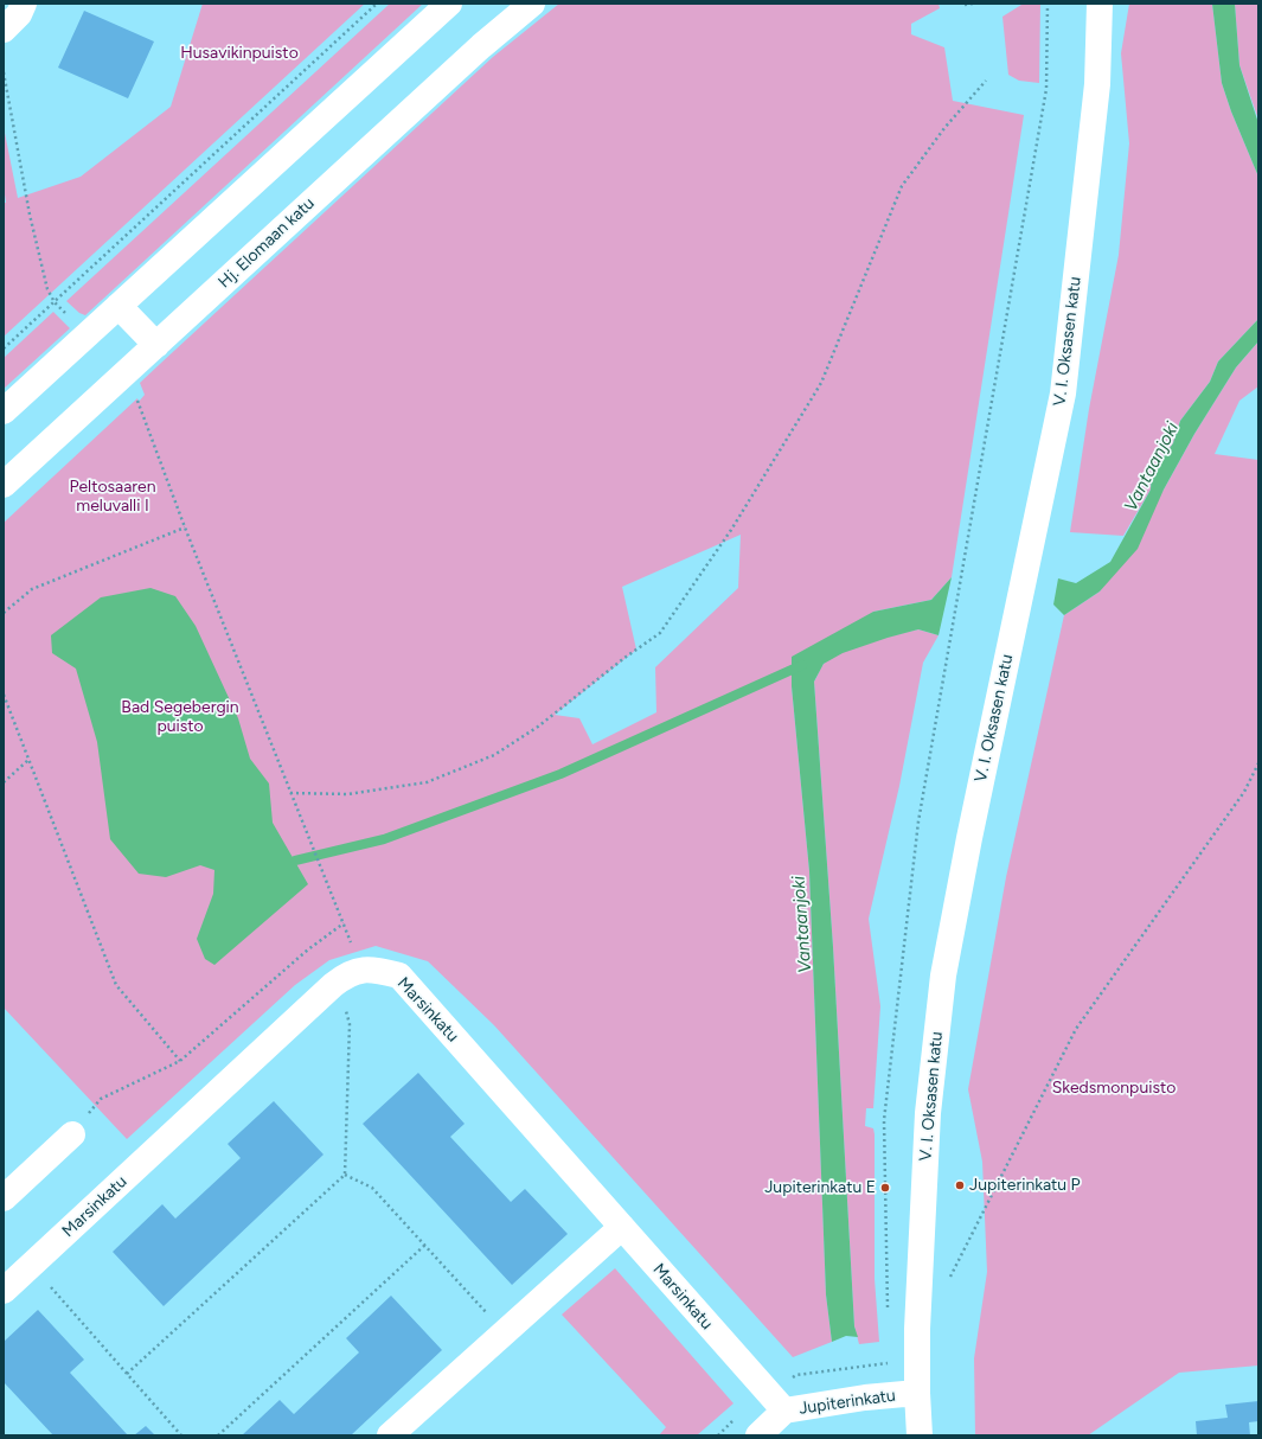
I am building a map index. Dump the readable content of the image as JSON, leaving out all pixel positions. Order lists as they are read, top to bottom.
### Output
{
  "streets": {
    "street": [
      "Hj. Elomaan katu",
      "V. I. Oksasen katu",
      "Marsinkatu",
      "Jupiterinkatu"
    ]
  },
  "crossings": [
    ["V. I. Oksasen katu", "Jupiterinkatu"],
    ["Marsinkatu", "Jupiterinkatu"]
  ],
  "water": ["Vantaanjoki"],
  "parks": [
    "Husavikinpuisto",
    "Peltosaaren meluvalli I",
    "Bad Segebergin puisto",
    "Skedsmonpuisto"
  ],
  "places": ["Jupiterinkatu P", "Jupiterinkatu E"]
}
